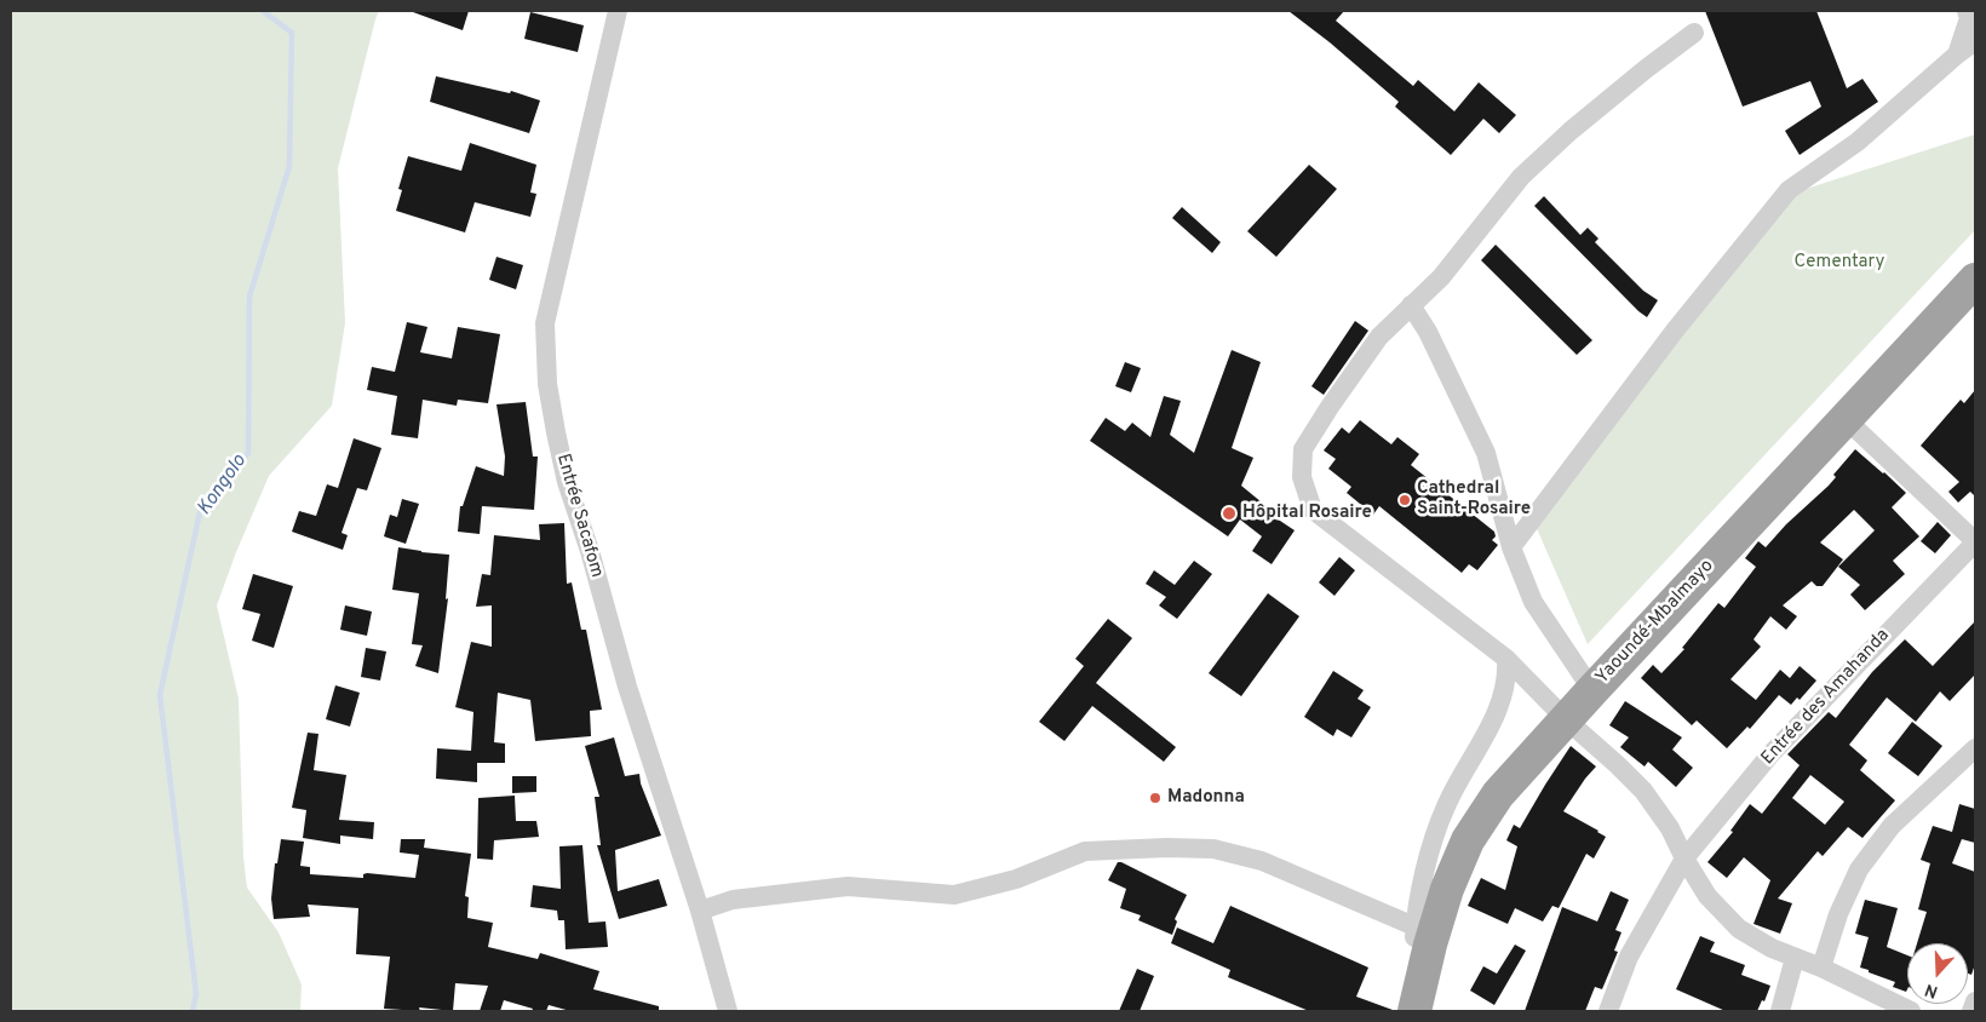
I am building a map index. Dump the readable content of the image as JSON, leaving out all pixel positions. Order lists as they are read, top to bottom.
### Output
{
  "streets": {
    "highway": ["Yaoundé-Mbalmayo"],
    "street": ["Entrée Sacafom", "Entrée des Amahanda"]
  },
  "water": ["Kongolo"],
  "parks": ["Cementary"],
  "places": ["Cathedral Saint-Rosaire", "Hôpital Rosaire", "Madonna"],
  "north": "bottom"
}
